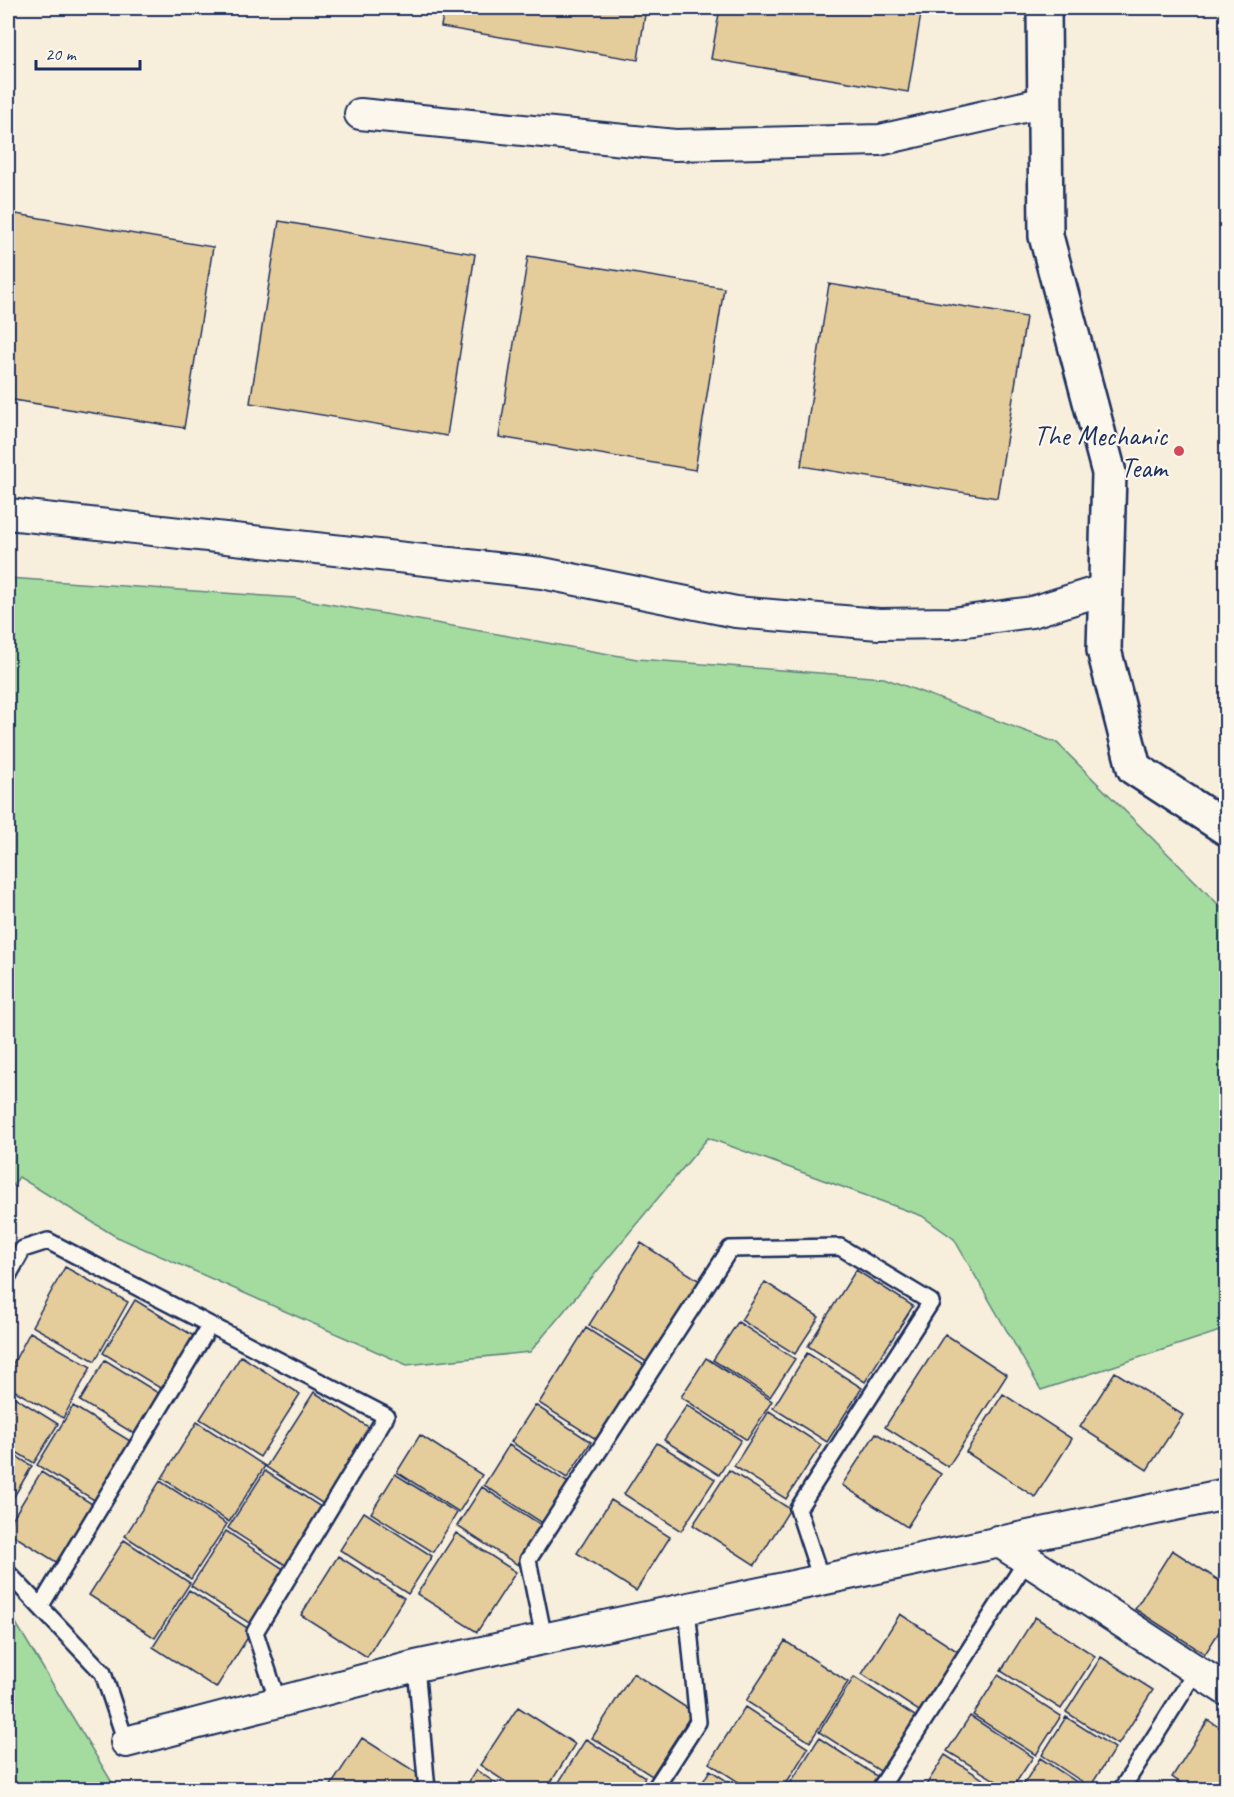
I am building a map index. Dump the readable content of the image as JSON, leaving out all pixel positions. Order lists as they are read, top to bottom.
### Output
{
  "places": ["The Mechanic Team"],
  "scale_bar": "20 m"
}
